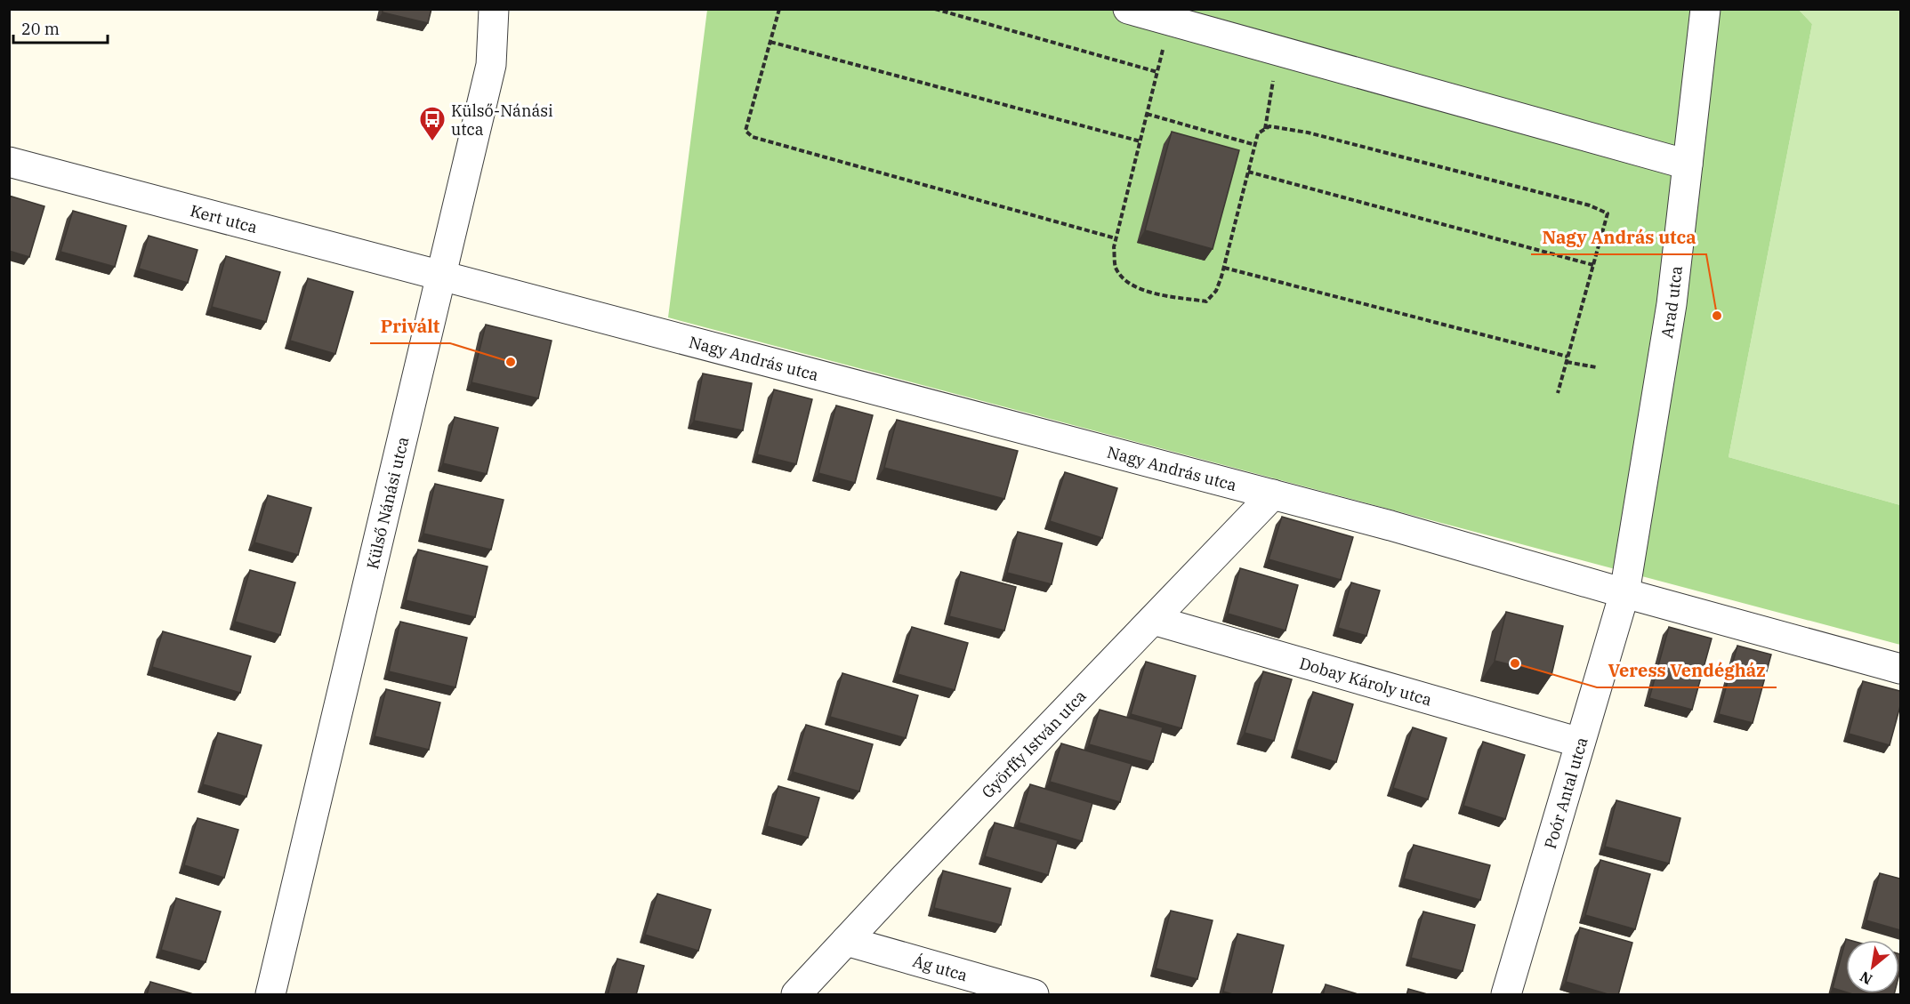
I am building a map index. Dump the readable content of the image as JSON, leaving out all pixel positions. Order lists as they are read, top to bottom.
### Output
{
  "streets": {
    "street": [
      "Kert utca",
      "Arad utca",
      "Nagy András utca",
      "Külső Nánási utca",
      "Dobay Károly utca",
      "Györffy István utca",
      "Poór Antal utca",
      "Ág utca"
    ]
  },
  "crossings": [
    ["Kert utca", "Nagy András utca"],
    ["Kert utca", "Külső Nánási utca"],
    ["Arad utca", "Nagy András utca"],
    ["Arad utca", "Poór Antal utca"],
    ["Nagy András utca", "Külső Nánási utca"],
    ["Nagy András utca", "Györffy István utca"],
    ["Nagy András utca", "Poór Antal utca"],
    ["Dobay Károly utca", "Györffy István utca"],
    ["Dobay Károly utca", "Poór Antal utca"],
    ["Györffy István utca", "Ág utca"]
  ],
  "places": {
    "bus stop": ["Külső-Nánási utca"],
    "other": ["Nagy András utca", "Privált", "Veress Vendégház"]
  },
  "scale_bar": "20 m",
  "north": "bottom left"
}
